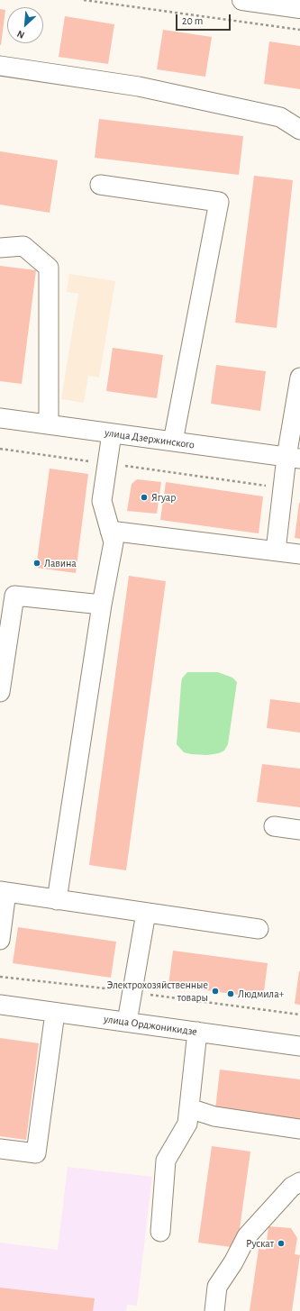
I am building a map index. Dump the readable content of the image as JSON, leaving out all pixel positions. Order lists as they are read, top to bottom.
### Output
{
  "streets": {
    "street": ["улица Дзержинского", "улица Орджоникидзе"]
  },
  "places": [
    "Ягуар",
    "Лавина",
    "Электрохозяйственные товары",
    "Людмила+",
    "Рускат"
  ],
  "scale_bar": "20 m",
  "north": "bottom left"
}
